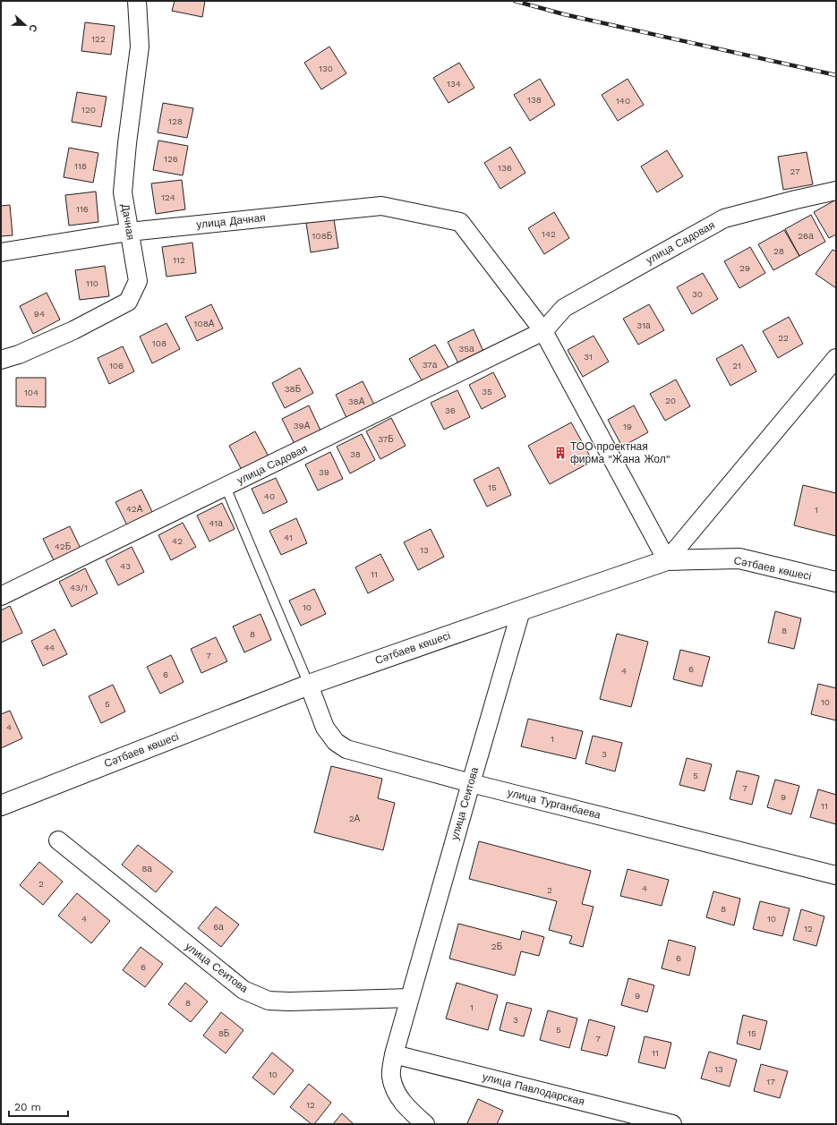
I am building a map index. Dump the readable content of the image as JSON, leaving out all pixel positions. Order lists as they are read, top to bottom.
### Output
{
  "streets": {
    "main road": ["Сәтбаев көшесі"],
    "street": [
      "улица Дачная",
      "Дачная",
      "улица Садовая",
      "улица Сеитова",
      "улица Турганбаева",
      "улица Павлодарская"
    ]
  },
  "crossings": [
    ["улица Дачная", "Дачная"],
    ["улица Дачная", "улица Садовая"],
    ["Сәтбаев көшесі", "улица Сеитова"],
    ["Сәтбаев көшесі", "улица Турганбаева"],
    ["улица Сеитова", "улица Турганбаева"],
    ["улица Сеитова", "улица Павлодарская"]
  ],
  "places": {
    "building": ["ТОО проектная фирма \"Жана Жол\""]
  },
  "house_numbers": [
    "122",
    "130",
    "134",
    "138",
    "140",
    "120",
    "128",
    "126",
    "118",
    "136",
    "27",
    "124",
    "116",
    "142",
    "108Б",
    "26а",
    "28",
    "112",
    "29",
    "110",
    "30",
    "94",
    "108А",
    "31а",
    "22",
    "108",
    "35а",
    "31",
    "37а",
    "106",
    "21",
    "38Б",
    "35",
    "104",
    "20",
    "38А",
    "36",
    "39А",
    "19",
    "37Б",
    "38",
    "39",
    "15",
    "40",
    "42А",
    "1",
    "41а",
    "41",
    "42",
    "42Б",
    "13",
    "43",
    "11",
    "43/1",
    "10",
    "8",
    "8",
    "44",
    "7",
    "6",
    "4",
    "6",
    "10",
    "5",
    "4",
    "1",
    "3",
    "5",
    "7",
    "9",
    "11",
    "2А",
    "8а",
    "2",
    "4",
    "2",
    "8",
    "4",
    "10",
    "6а",
    "12",
    "2Б",
    "6",
    "6",
    "9",
    "8",
    "1",
    "3",
    "5",
    "8Б",
    "15",
    "7",
    "11",
    "13",
    "10",
    "17",
    "12"
  ],
  "scale_bar": "20 m",
  "north": "right"
}
